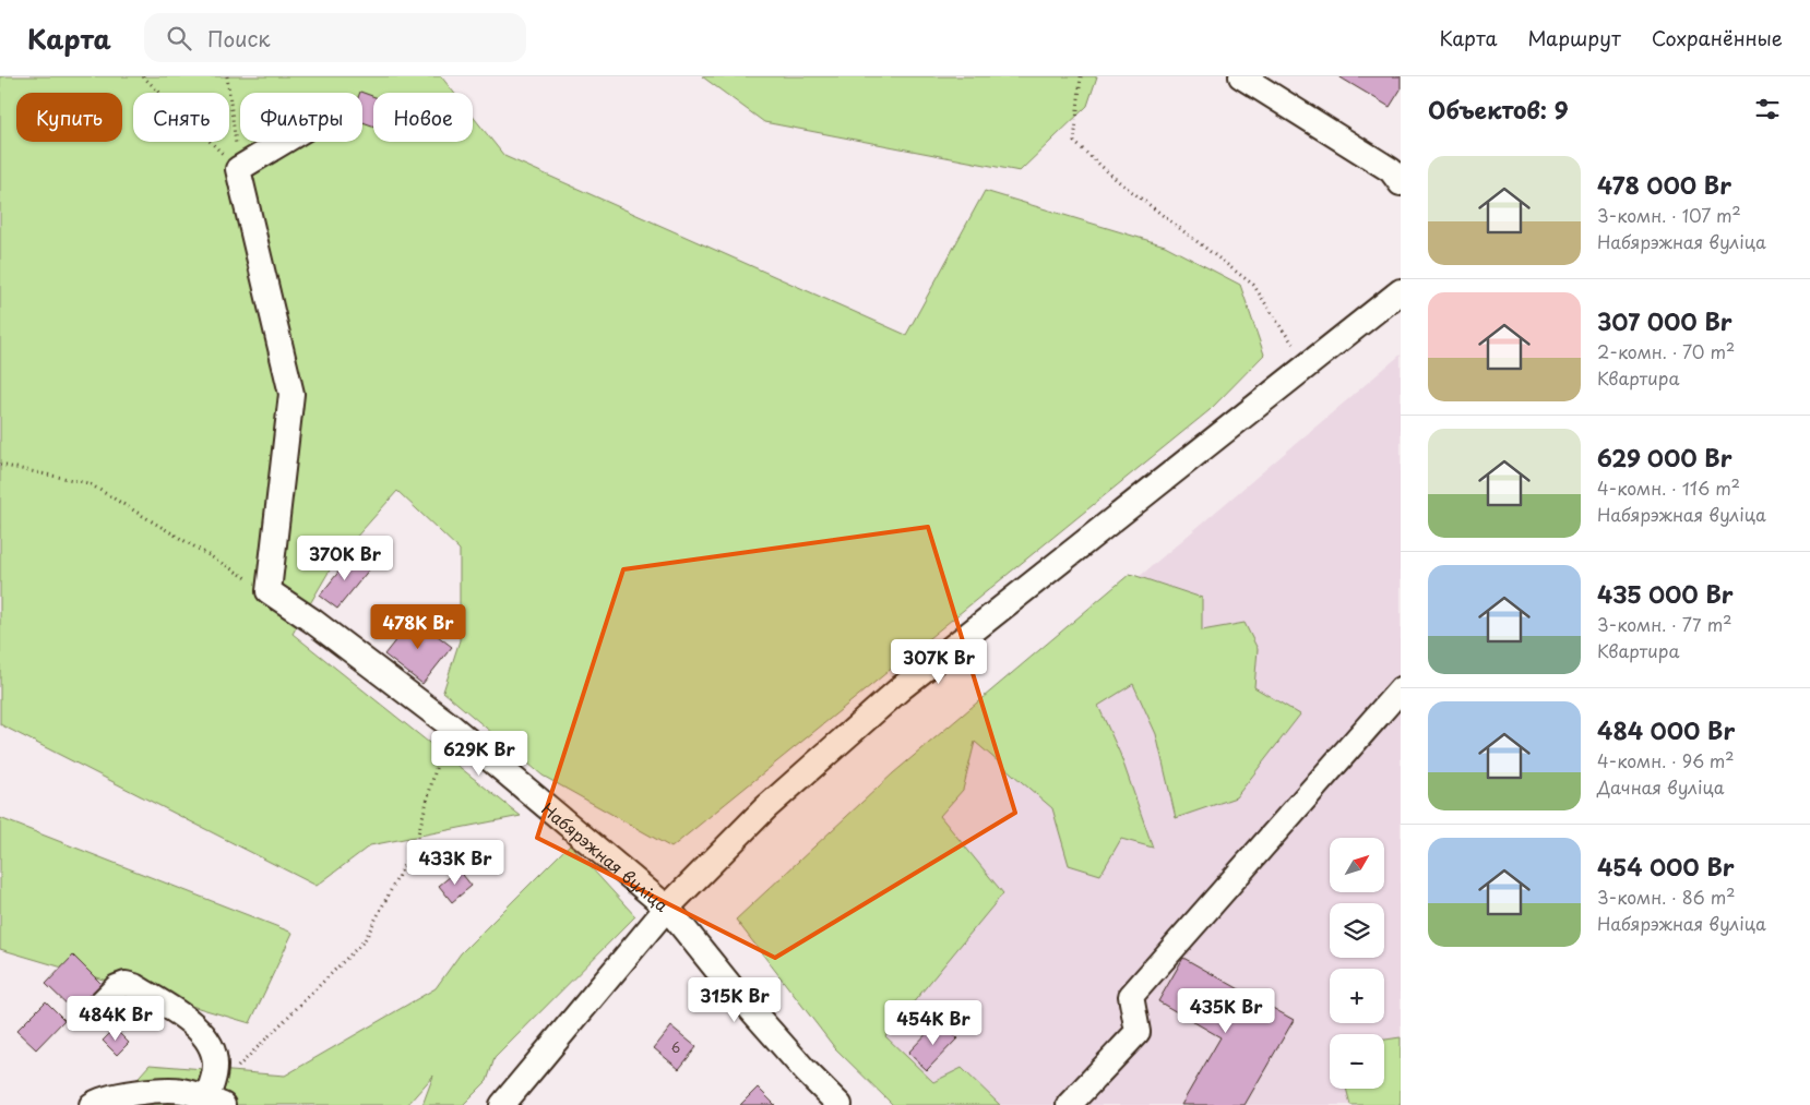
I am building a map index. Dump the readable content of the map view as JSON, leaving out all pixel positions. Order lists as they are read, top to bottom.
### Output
{
  "streets": {
    "street": ["Набярэжная вуліца"]
  },
  "house_numbers": ["6"],
  "north": "top right",
  "page": {
    "header": "Карта",
    "search": "Поиск",
    "nav": ["Карта", "Маршрут", "Сохранённые"],
    "heading": "Объектов: 9",
    "chip": [
      "Купить",
      "Снять",
      "Фильтры",
      "Новое"
    ],
    "list": [
      {
        "name": "478 000 Br",
        "note": "3-комн. · 107 m² · Набярэжная вуліца"
      },
      {
        "name": "307 000 Br",
        "note": "2-комн. · 70 m² · Квартира"
      },
      {
        "name": "629 000 Br",
        "note": "4-комн. · 116 m² · Набярэжная вуліца"
      },
      {
        "name": "435 000 Br",
        "note": "3-комн. · 77 m² · Квартира"
      },
      {
        "name": "484 000 Br",
        "note": "4-комн. · 96 m² · Дачная вуліца"
      },
      {
        "name": "454 000 Br",
        "note": "3-комн. · 86 m² · Набярэжная вуліца"
      }
    ],
    "price": [
      "370K Br",
      "478K Br",
      "307K Br",
      "629K Br",
      "433K Br",
      "315K Br",
      "435K Br",
      "484K Br",
      "454K Br"
    ],
    "map_buttons": ["+", "−"]
  }
}
